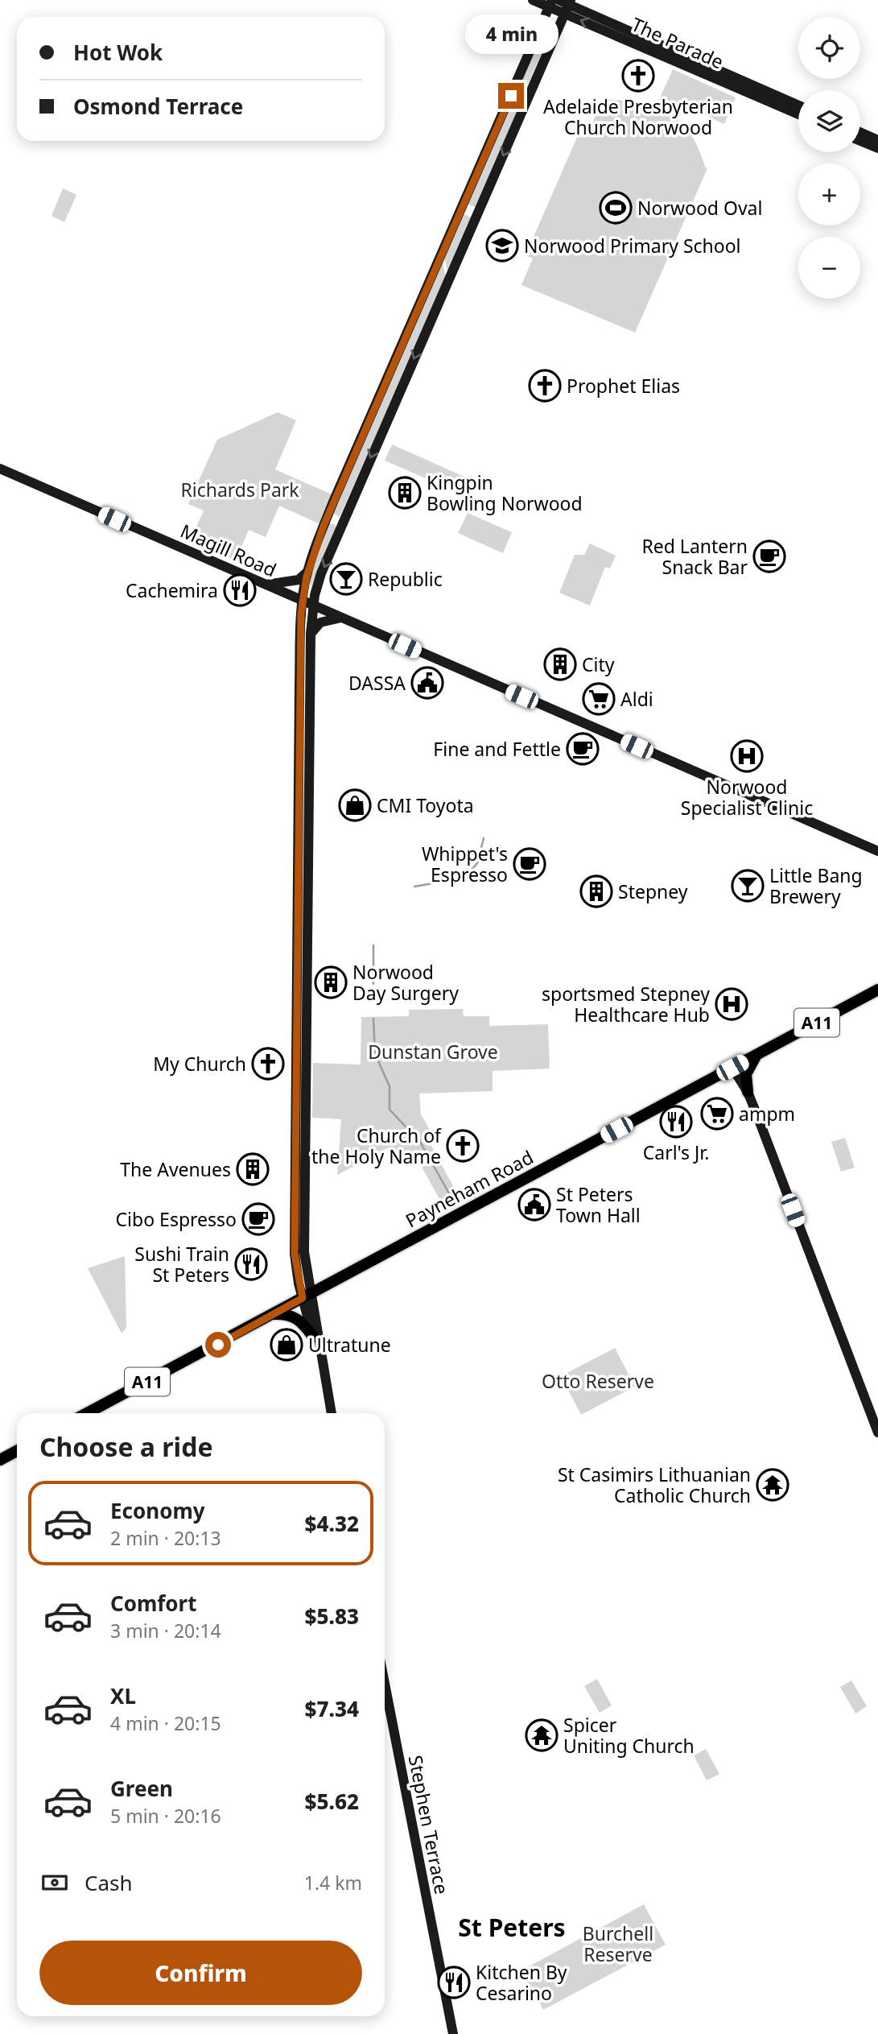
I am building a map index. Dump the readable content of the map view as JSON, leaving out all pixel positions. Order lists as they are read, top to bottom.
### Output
{
  "streets": {
    "main road": [
      "The Parade",
      "Magill Road",
      "A11",
      "Payneham Road",
      "Stephen Terrace"
    ]
  },
  "districts": ["St Peters"],
  "parks": [
    "Richards Park",
    "Dunstan Grove",
    "Otto Reserve",
    "Burchell Reserve"
  ],
  "places": {
    "church": [
      "Adelaide Presbyterian Church Norwood",
      "Prophet Elias",
      "My Church",
      "Church of the Holy Name"
    ],
    "sports": ["Norwood Oval"],
    "school or university": ["Norwood Primary School"],
    "building": [
      "Kingpin Bowling Norwood",
      "City",
      "Stepney",
      "Norwood Day Surgery",
      "The Avenues"
    ],
    "cafe": [
      "Red Lantern Snack Bar",
      "Fine and Fettle",
      "Whippet's Espresso",
      "Cibo Espresso"
    ],
    "bar": ["Republic", "Little Bang Brewery"],
    "restaurant": [
      "Cachemira",
      "Carl's Jr.",
      "Sushi Train St Peters",
      "Kitchen By Cesarino"
    ],
    "public building": ["DASSA", "St Peters Town Hall"],
    "supermarket": ["Aldi", "ampm"],
    "hospital": ["Norwood Specialist Clinic", "sportsmed Stepney Healthcare Hub"],
    "shop": ["CMI Toyota", "Ultratune"],
    "temple": ["St Casimirs Lithuanian Catholic Church", "Spicer Uniting Church"]
  },
  "page": {
    "bubble": "4 min",
    "map_buttons": ["+", "−"],
    "banner": ["Hot Wok", "Osmond Terrace"],
    "heading": "Choose a ride",
    "list": [
      {
        "name": "Economy",
        "note": "2 min · 20:13",
        "value": "$4.32"
      },
      {
        "name": "Comfort",
        "note": "3 min · 20:14",
        "value": "$5.83"
      },
      {
        "name": "XL",
        "note": "4 min · 20:15",
        "value": "$7.34"
      },
      {
        "name": "Green",
        "note": "5 min · 20:16",
        "value": "$5.62"
      }
    ],
    "pay": ["Cash", "1.4 km"],
    "buttons": "Confirm"
  }
}
